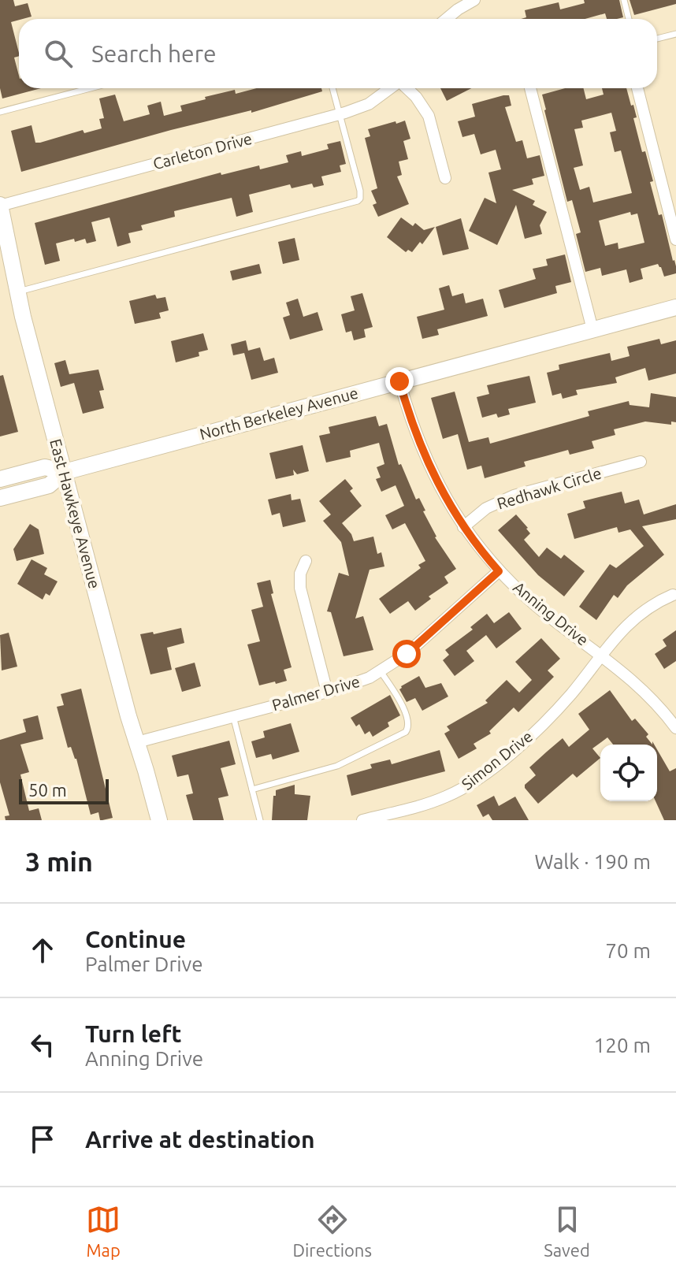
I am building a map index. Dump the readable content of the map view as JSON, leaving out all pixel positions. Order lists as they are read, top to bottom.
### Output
{
  "streets": {
    "street": [
      "Carleton Drive",
      "North Berkeley Avenue",
      "Redhawk Circle",
      "East Hawkeye Avenue",
      "Anning Drive",
      "Palmer Drive",
      "Simon Drive"
    ]
  },
  "crossings": [
    ["Carleton Drive", "East Hawkeye Avenue"],
    ["North Berkeley Avenue", "East Hawkeye Avenue"],
    ["North Berkeley Avenue", "Anning Drive"],
    ["Redhawk Circle", "Anning Drive"],
    ["East Hawkeye Avenue", "Palmer Drive"],
    ["Anning Drive", "Palmer Drive"],
    ["Anning Drive", "Simon Drive"]
  ],
  "scale_bar": "50 m",
  "page": {
    "search": "Search here",
    "scale": "50 m",
    "heading": ["3 min", "Walk · 190 m"],
    "list": [
      ["Continue", "Palmer Drive", "70 m"],
      ["Turn left", "Anning Drive", "120 m"],
      "Arrive at destination"
    ],
    "nav": ["Map", "Directions", "Saved"]
  }
}
